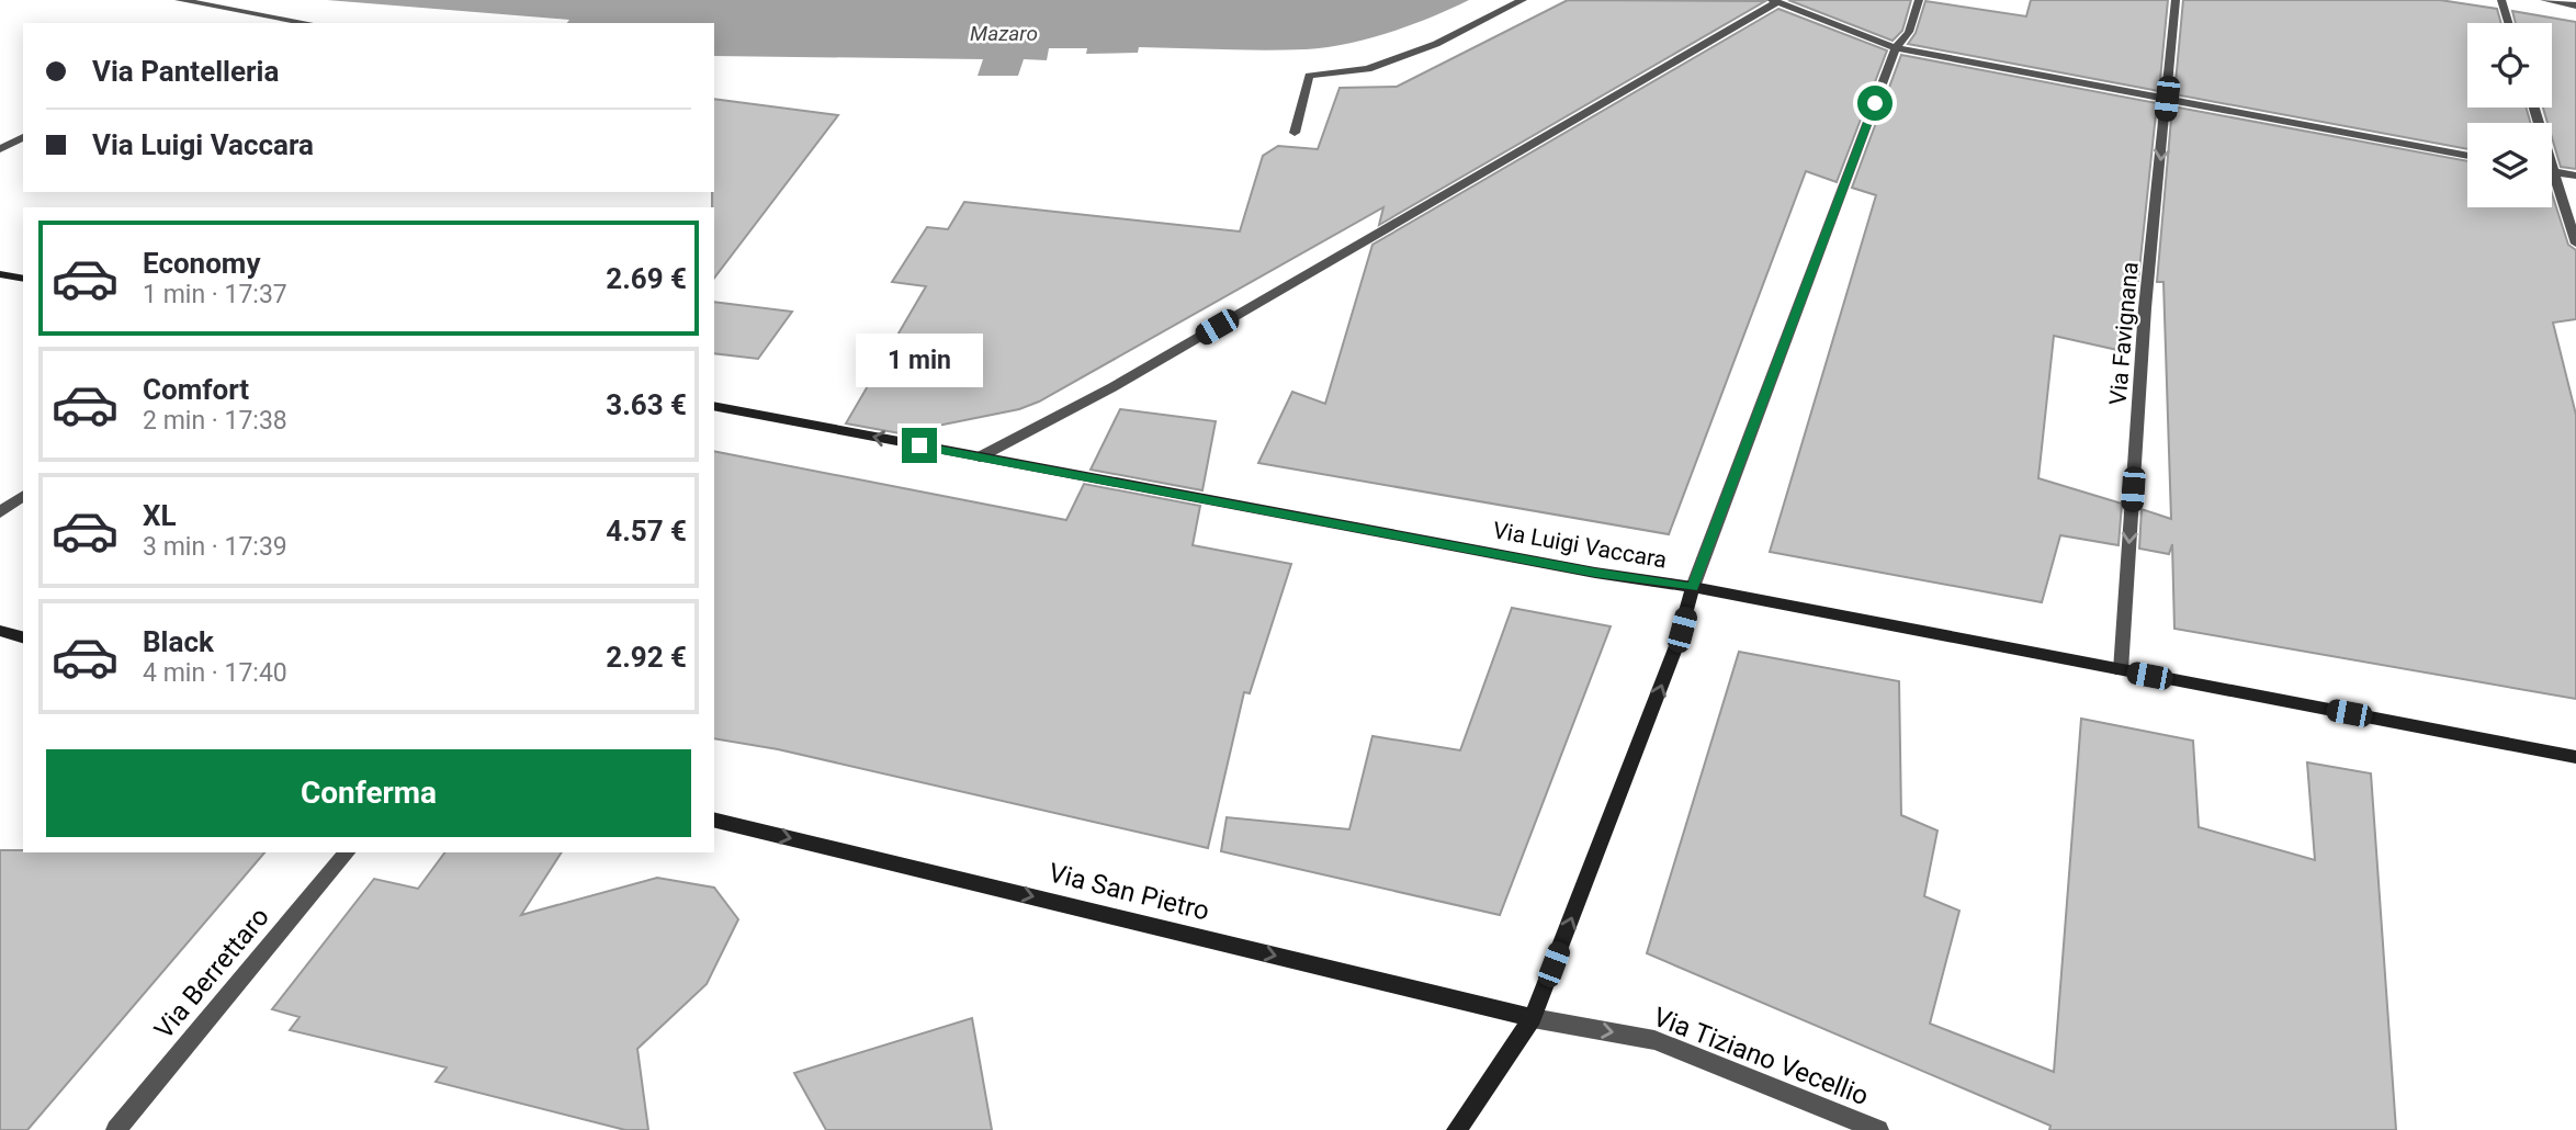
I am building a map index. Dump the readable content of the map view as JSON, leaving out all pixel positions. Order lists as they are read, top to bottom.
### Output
{
  "streets": {
    "main road": ["Via Luigi Vaccara", "Via San Pietro"],
    "street": ["Via Favignana", "Via Berrettaro", "Via Tiziano Vecellio"]
  },
  "crossings": [
    ["Via Favignana", "Via Luigi Vaccara"],
    ["Via San Pietro", "Via Tiziano Vecellio"]
  ],
  "one_way": ["Via Favignana", "Via San Pietro", "Via Tiziano Vecellio"],
  "water": ["Mazaro"],
  "page": {
    "banner": ["Via Pantelleria", "Via Luigi Vaccara"],
    "list": [
      {
        "name": "Economy",
        "note": "1 min · 17:37",
        "value": "2.69 €"
      },
      {
        "name": "Comfort",
        "note": "2 min · 17:38",
        "value": "3.63 €"
      },
      {
        "name": "XL",
        "note": "3 min · 17:39",
        "value": "4.57 €"
      },
      {
        "name": "Black",
        "note": "4 min · 17:40",
        "value": "2.92 €"
      }
    ],
    "bubble": "1 min",
    "buttons": "Conferma"
  }
}
